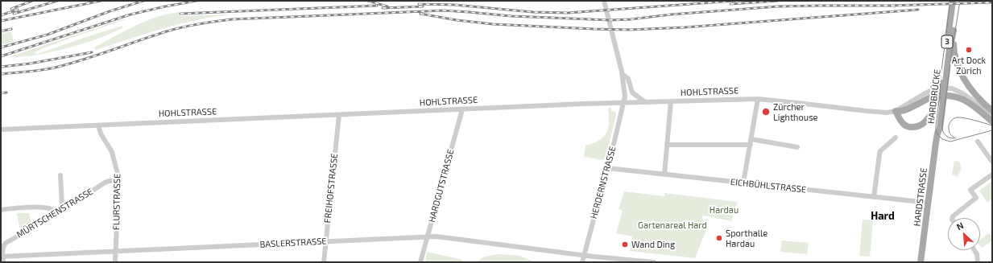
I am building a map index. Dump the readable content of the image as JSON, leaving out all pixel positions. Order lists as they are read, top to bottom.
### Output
{
  "streets": {
    "main road": [
      "3",
      "HOHLSTRASSE",
      "HARDBRÜCKE",
      "HARDSTRASSE"
    ],
    "street": [
      "HERDERNSTRASSE",
      "HARDGUTSTRASSE",
      "EICHBÜHLSTRASSE",
      "FREIHOFSTRASSE",
      "FLURSTRASSE",
      "MÜRTSCHENSTRASSE",
      "BASLERSTRASSE"
    ]
  },
  "crossings": [
    ["HOHLSTRASSE", "HARDBRÜCKE"],
    ["HOHLSTRASSE", "HERDERNSTRASSE"],
    ["HOHLSTRASSE", "HARDGUTSTRASSE"],
    ["HOHLSTRASSE", "FREIHOFSTRASSE"],
    ["HOHLSTRASSE", "FLURSTRASSE"],
    ["HARDBRÜCKE", "HARDSTRASSE"],
    ["HERDERNSTRASSE", "EICHBÜHLSTRASSE"],
    ["HERDERNSTRASSE", "BASLERSTRASSE"],
    ["HARDGUTSTRASSE", "BASLERSTRASSE"],
    ["EICHBÜHLSTRASSE", "HARDSTRASSE"],
    ["FREIHOFSTRASSE", "BASLERSTRASSE"],
    ["FLURSTRASSE", "MÜRTSCHENSTRASSE"],
    ["FLURSTRASSE", "BASLERSTRASSE"],
    ["MÜRTSCHENSTRASSE", "BASLERSTRASSE"]
  ],
  "districts": ["Hard"],
  "parks": ["Hardau", "Gartenareal Hard"],
  "places": [
    "Art Dock Zürich",
    "Zürcher Lighthouse",
    "Sporthalle Hardau",
    "Wand Ding"
  ],
  "north": "top left"
}
